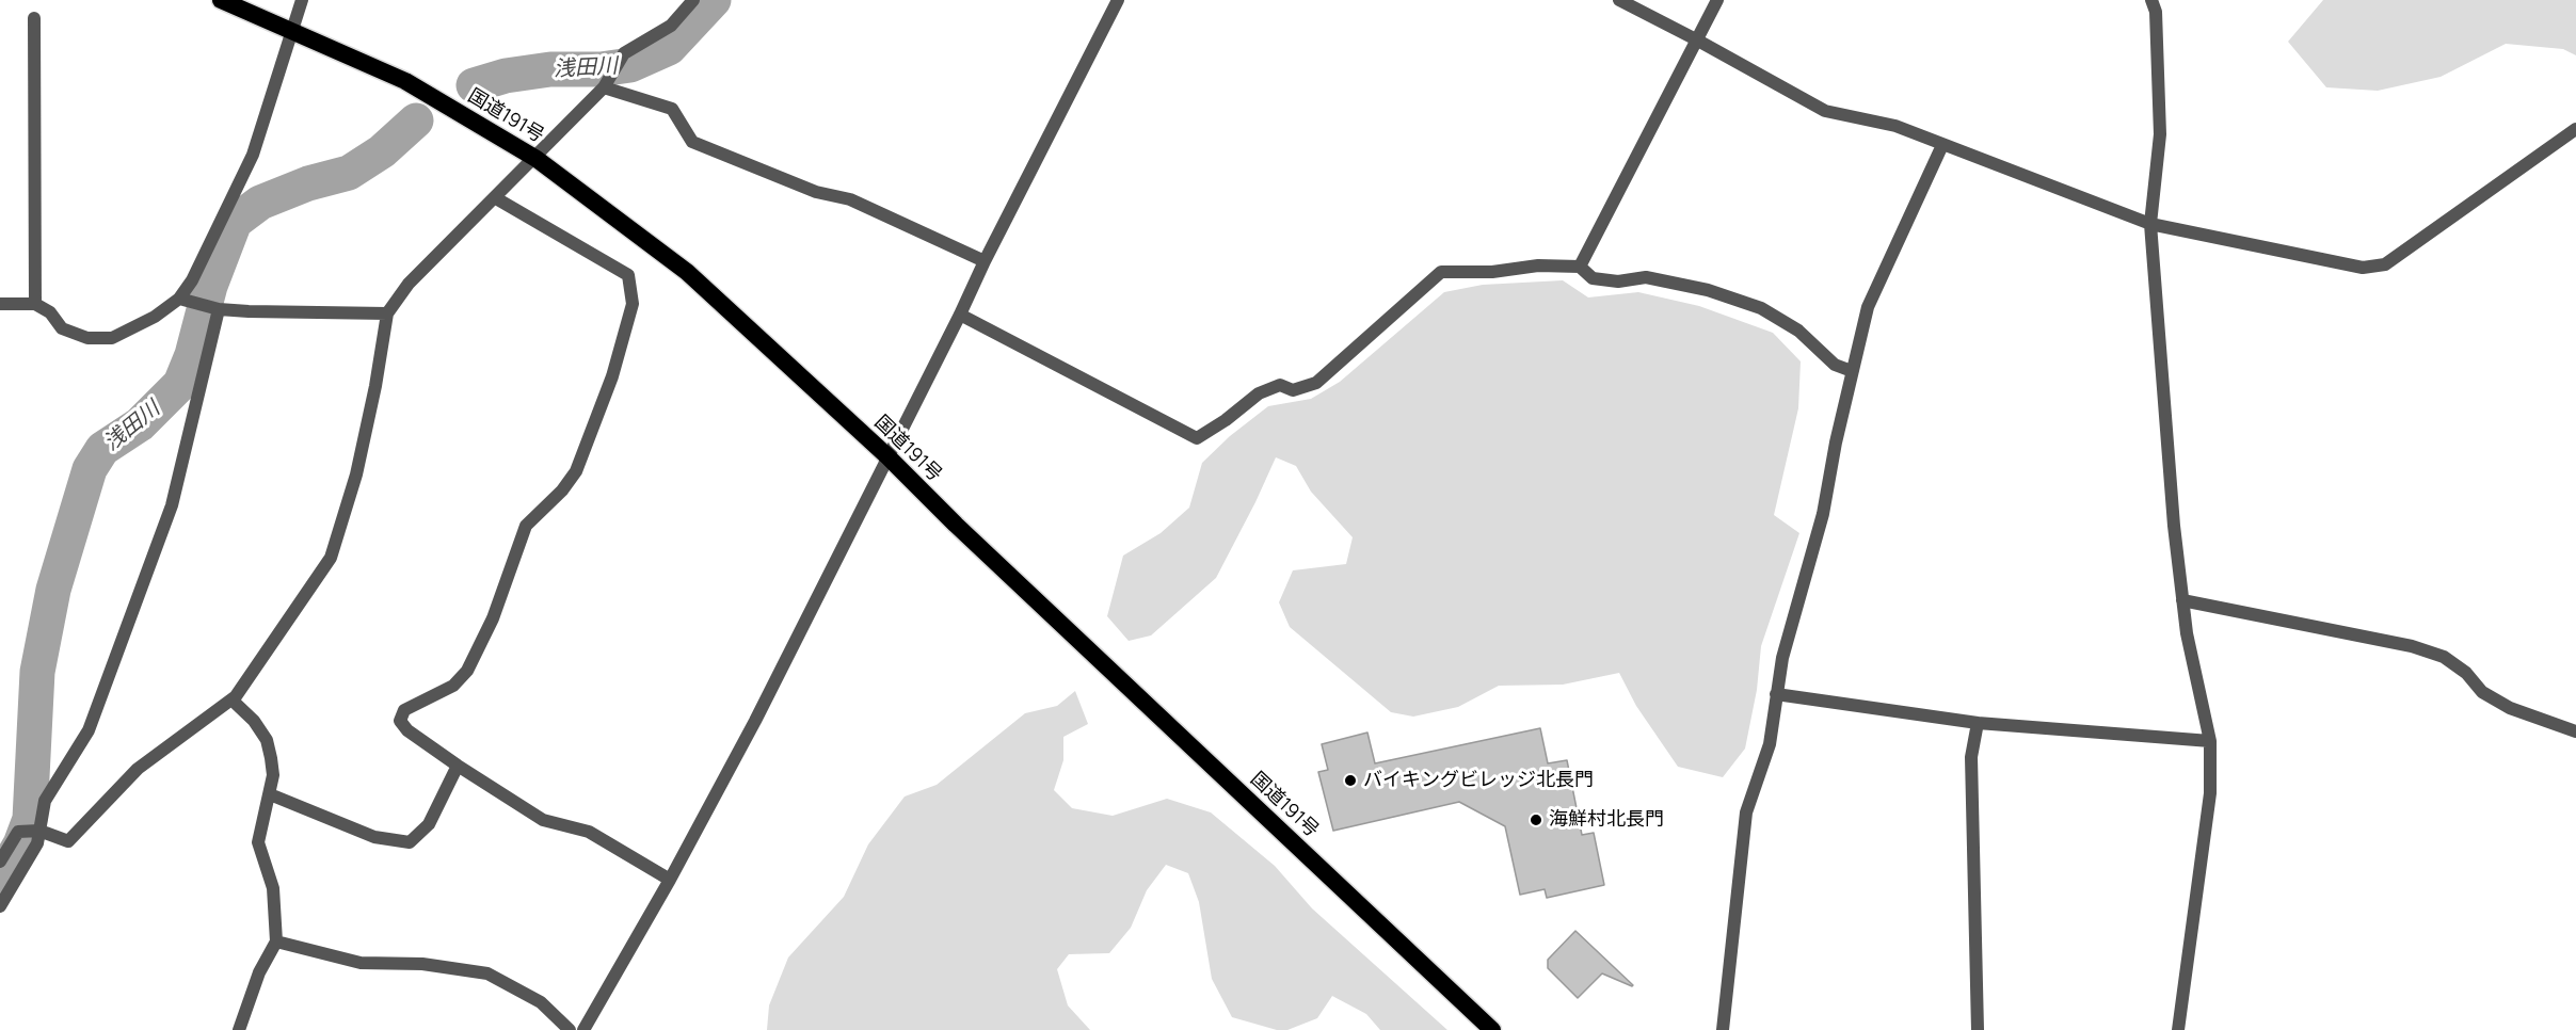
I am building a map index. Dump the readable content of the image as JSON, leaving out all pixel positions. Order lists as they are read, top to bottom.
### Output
{
  "streets": {
    "highway": ["国道191号"]
  },
  "water": ["浅田川"],
  "places": ["バイキングビレッジ北長門", "海鮮村北長門"]
}
